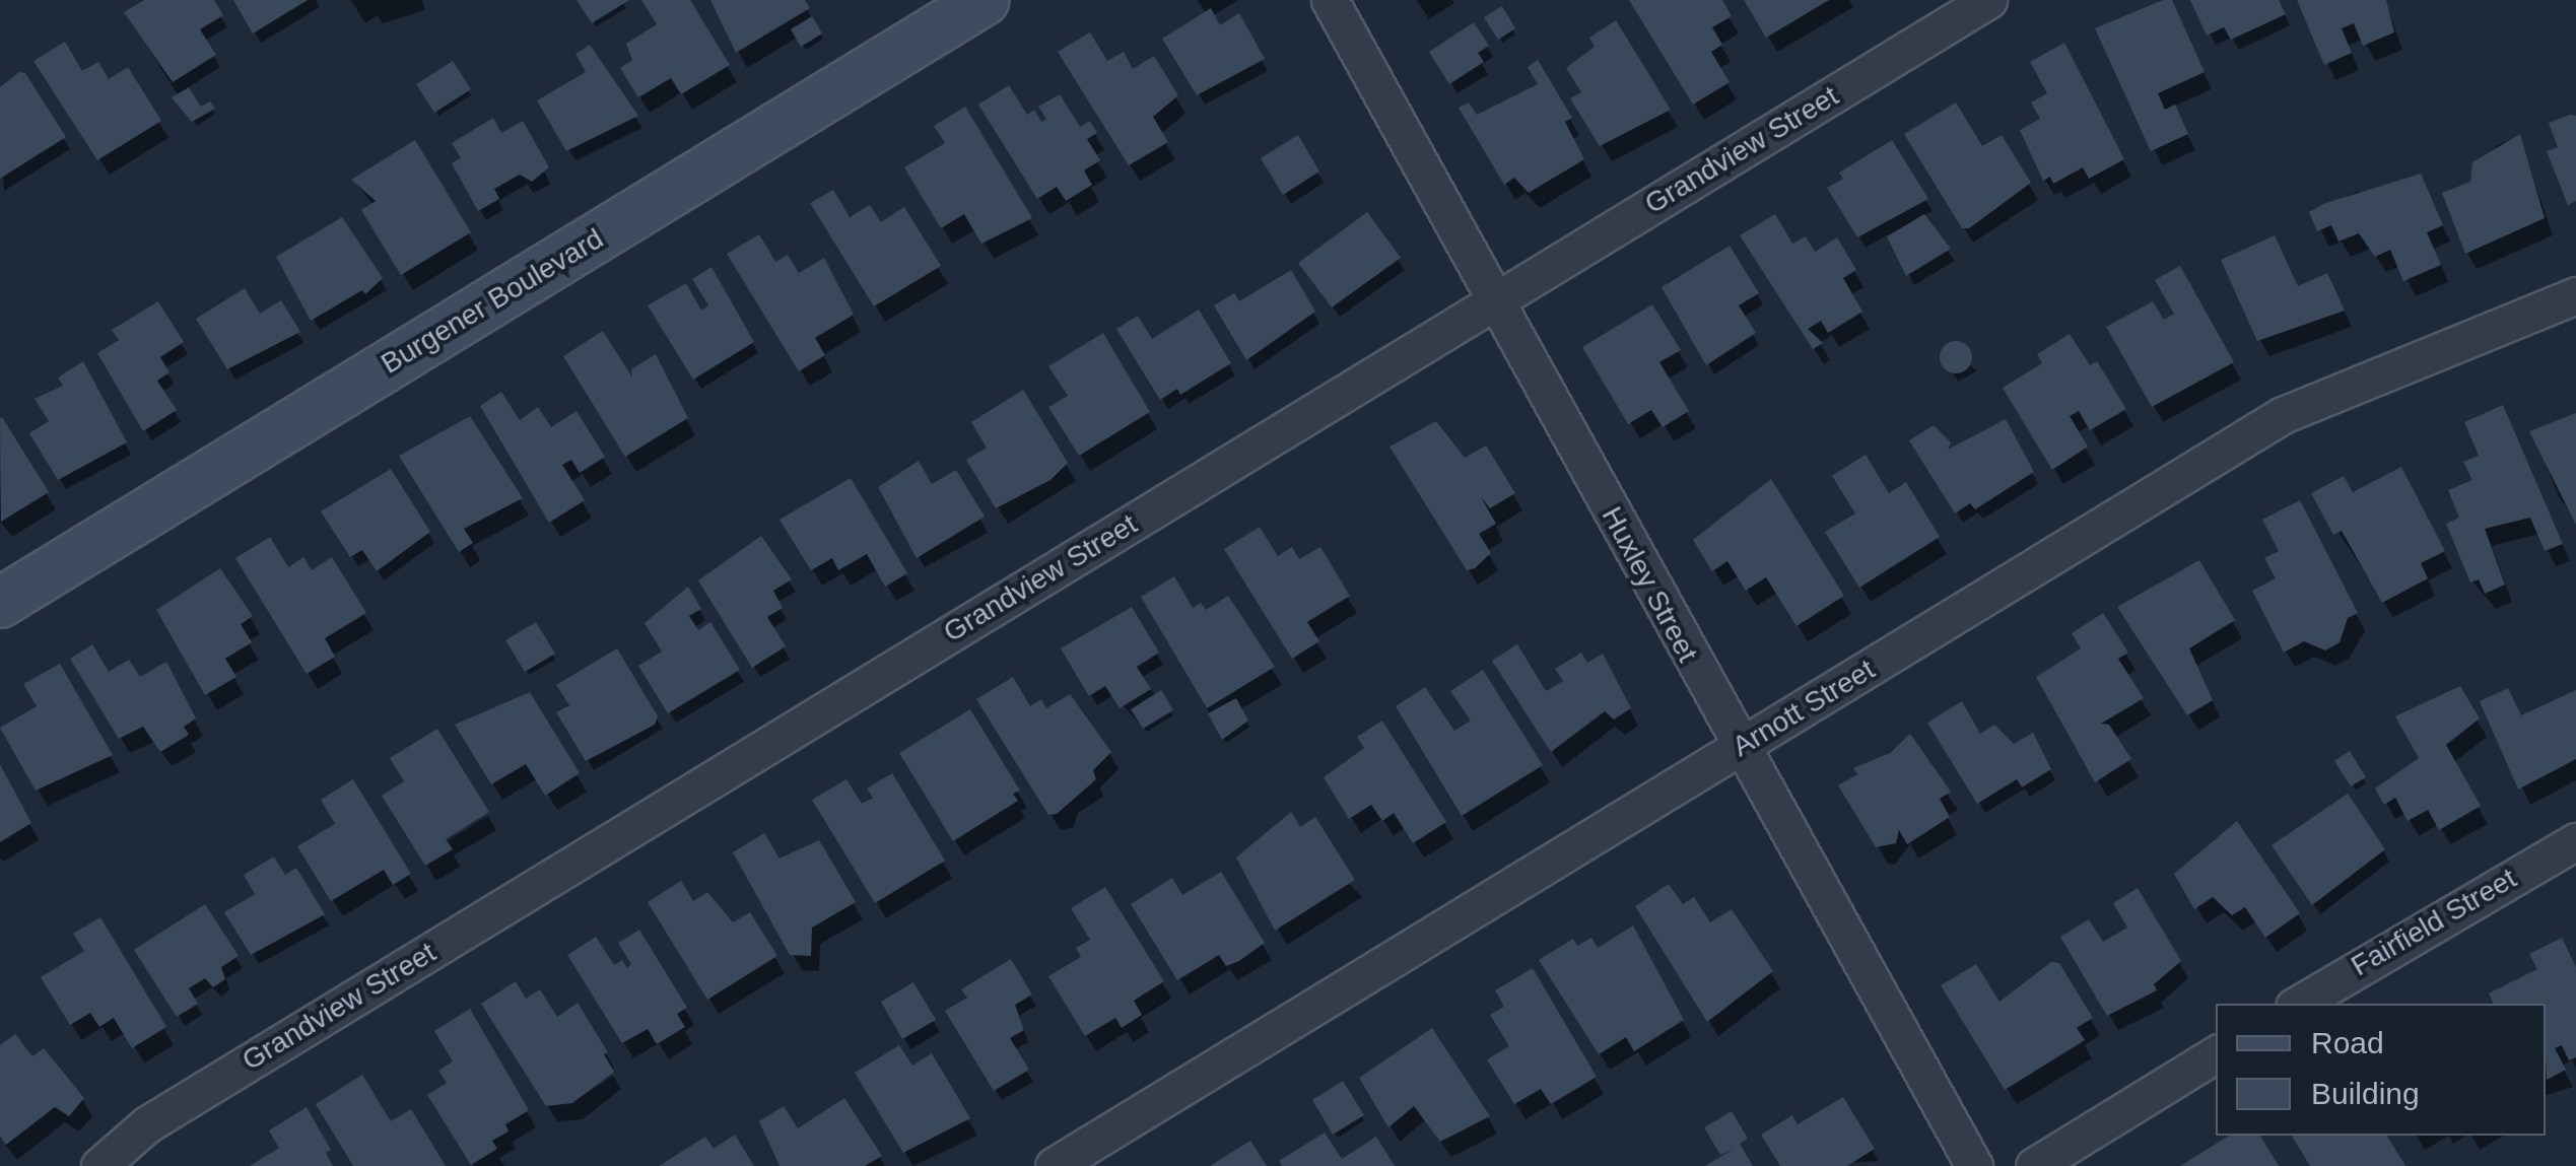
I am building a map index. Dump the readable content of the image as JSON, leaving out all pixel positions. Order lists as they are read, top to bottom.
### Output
{
  "streets": {
    "main road": ["Burgener Boulevard"],
    "street": [
      "Grandview Street",
      "Huxley Street",
      "Arnott Street",
      "Fairfield Street"
    ]
  },
  "crossings": [
    ["Grandview Street", "Huxley Street"],
    ["Huxley Street", "Arnott Street"]
  ],
  "legend": ["Road", "Building"]
}
